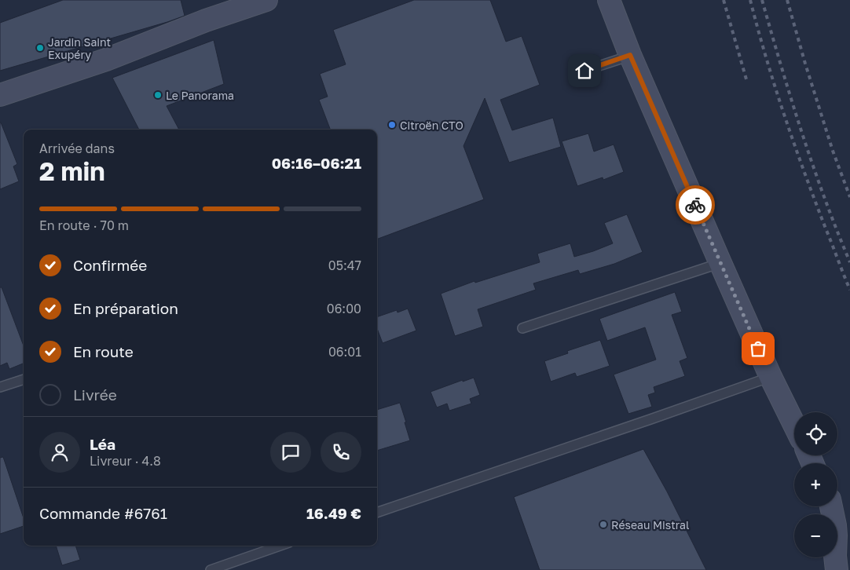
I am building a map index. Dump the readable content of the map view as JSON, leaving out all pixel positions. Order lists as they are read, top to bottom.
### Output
{
  "places": [
    "Jardin Saint Exupéry",
    "Le Panorama",
    "Citroën CTO",
    "Réseau Mistral"
  ],
  "page": {
    "heading": ["2 min", "Arrivée dans", "06:16–06:21"],
    "panel": [
      "Léa",
      "Livreur · 4.8",
      "Commande #6761",
      "16.49 €"
    ],
    "bar": "En route · 70 m",
    "list": [
      ["Confirmée", "05:47"],
      ["En préparation", "06:00"],
      ["En route", "06:01"],
      "Livrée"
    ],
    "map_buttons": ["+", "−"]
  }
}
